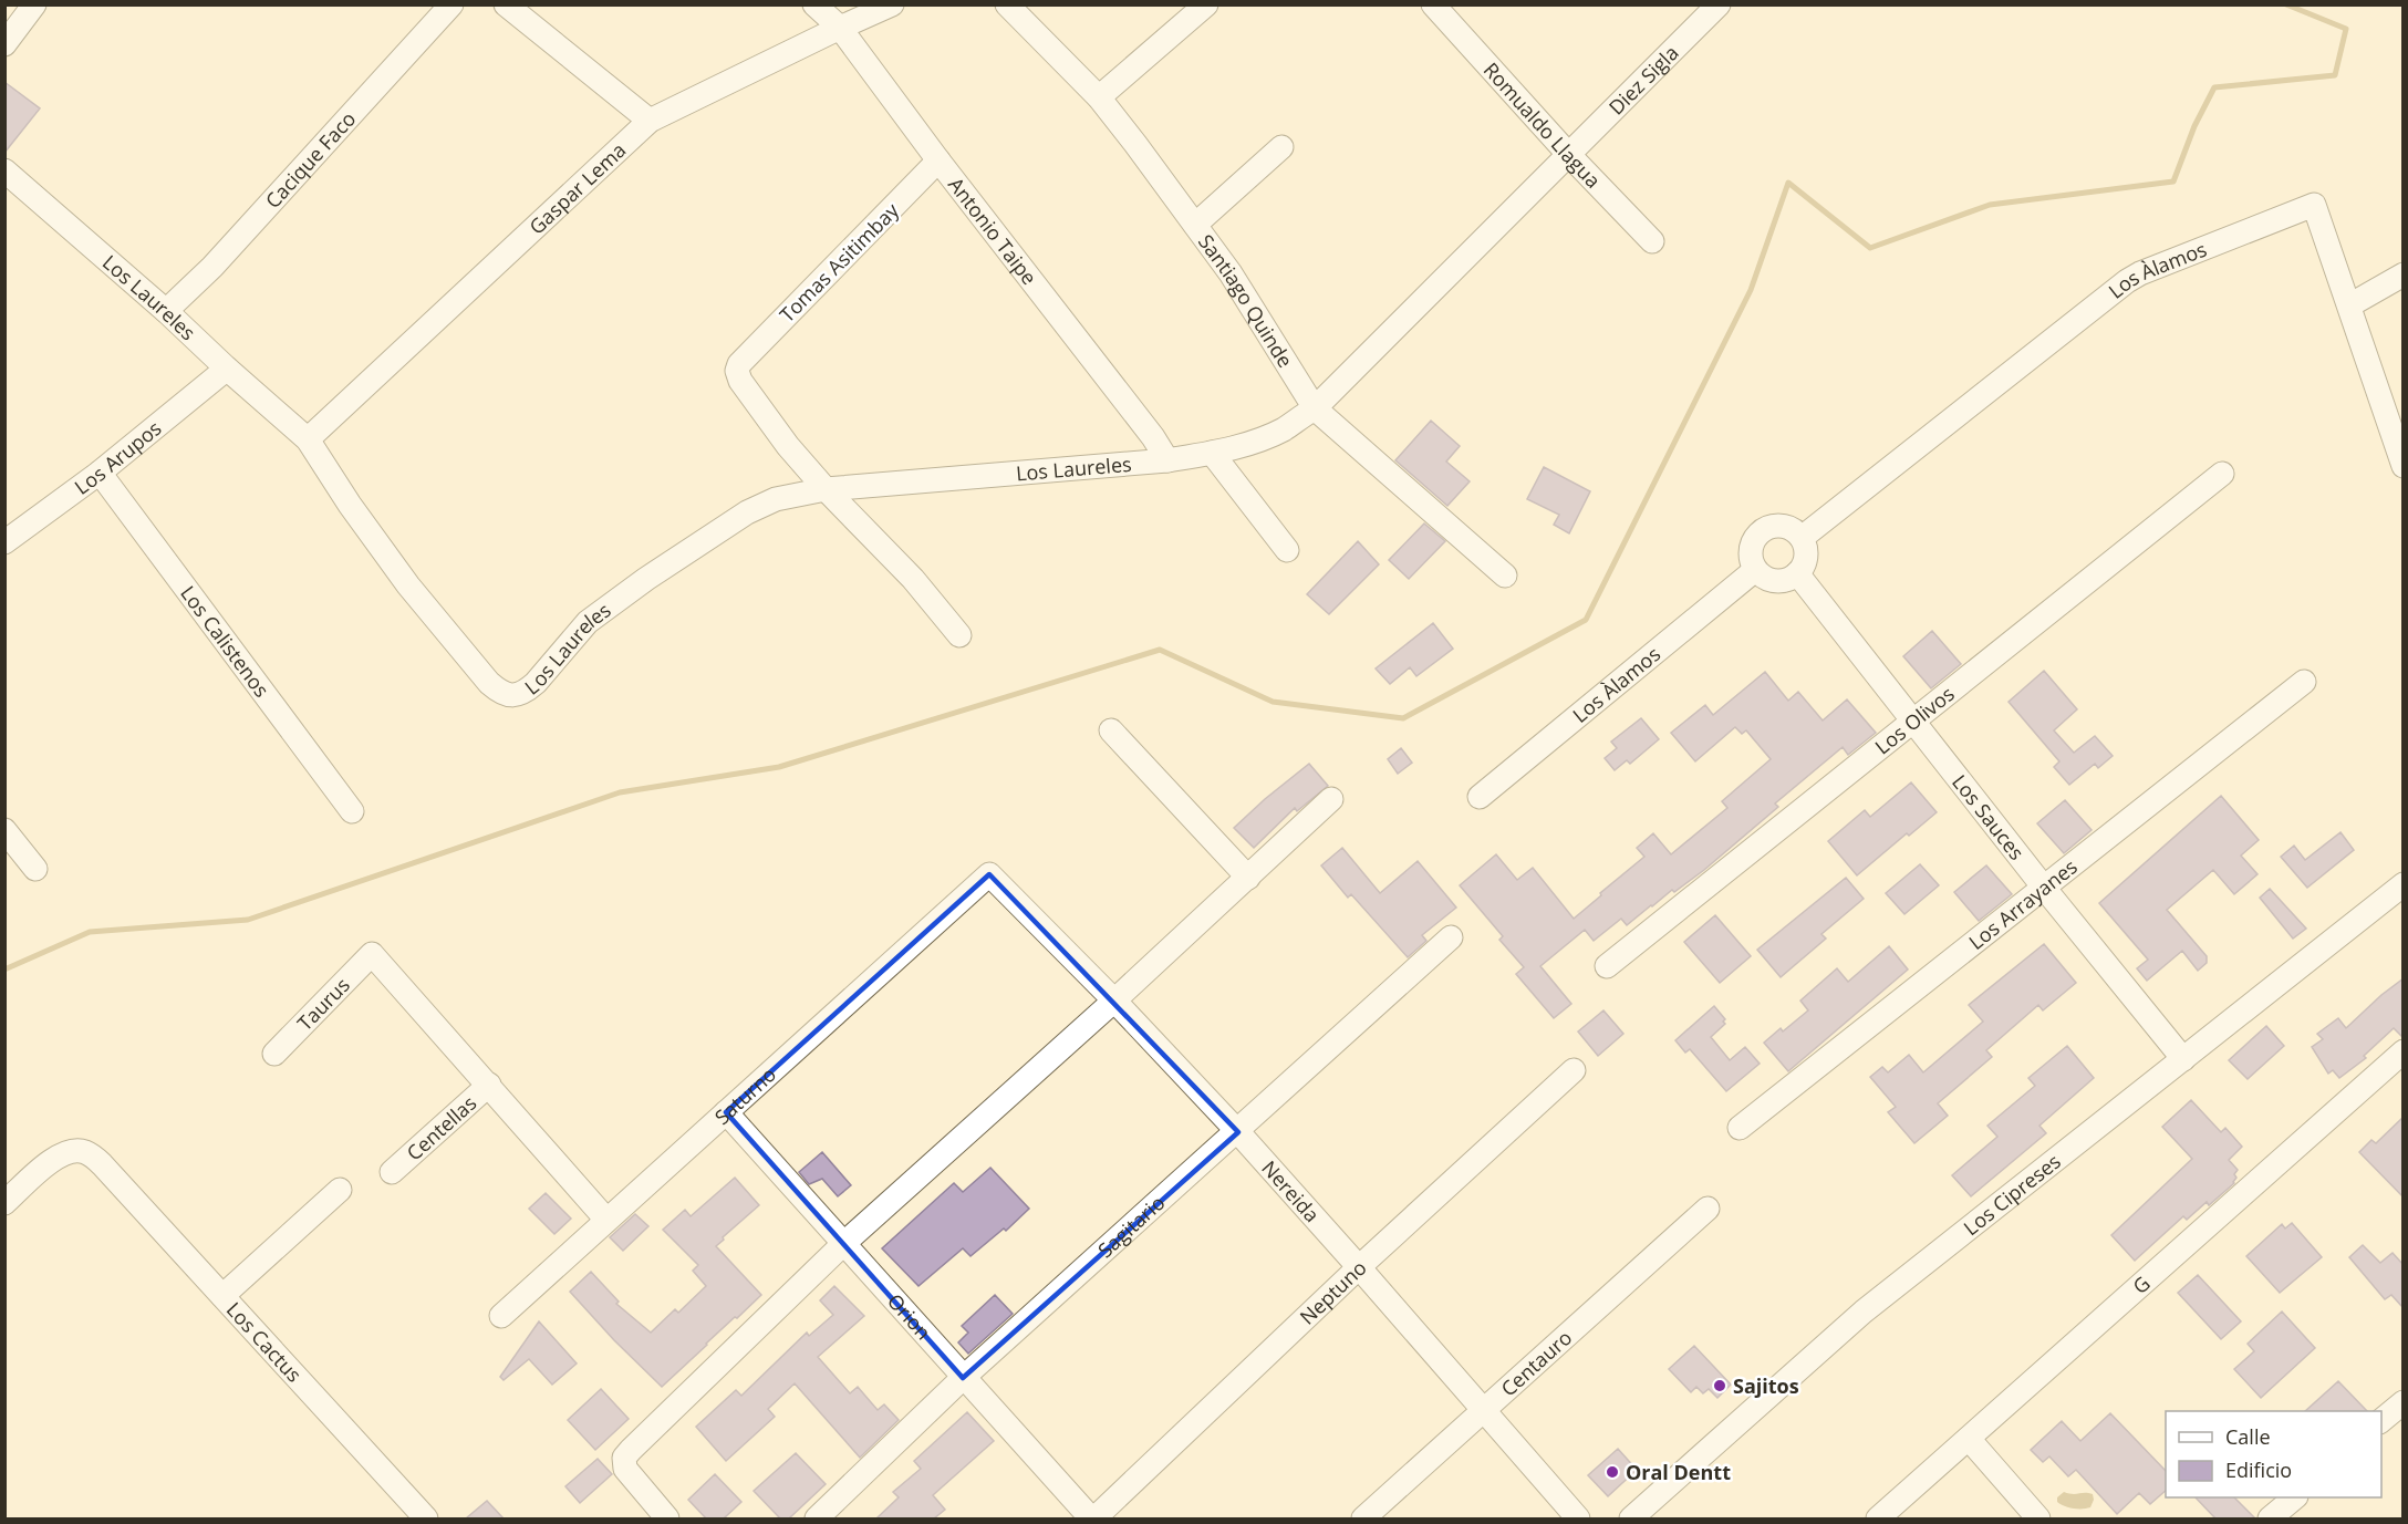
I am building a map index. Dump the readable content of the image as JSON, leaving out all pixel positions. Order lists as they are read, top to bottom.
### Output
{
  "streets": {
    "street": [
      "Diez Sigla",
      "Romualdo Llagua",
      "Cacique Faco",
      "Gaspar Lema",
      "Antonio Taipe",
      "Tomas Asitimbay",
      "Los Àlamos",
      "Los Laureles",
      "Santiago Quinde",
      "Los Arupos",
      "Los Calistenos",
      "Los Olivos",
      "Los Sauces",
      "Los Arrayanes",
      "Taurus",
      "Saturno",
      "Centellas",
      "Nereida",
      "Los Cipreses",
      "Sagitario",
      "G",
      "Neptuno",
      "Orion",
      "Los Cactus",
      "Centauro"
    ]
  },
  "crossings": [
    ["Diez Sigla", "Romualdo Llagua"],
    ["Diez Sigla", "Los Laureles"],
    ["Diez Sigla", "Santiago Quinde"],
    ["Cacique Faco", "Los Laureles"],
    ["Gaspar Lema", "Antonio Taipe"],
    ["Gaspar Lema", "Los Laureles"],
    ["Antonio Taipe", "Tomas Asitimbay"],
    ["Antonio Taipe", "Los Laureles"],
    ["Tomas Asitimbay", "Los Laureles"],
    ["Los Àlamos", "Los Sauces"],
    ["Los Laureles", "Santiago Quinde"],
    ["Los Laureles", "Los Arupos"],
    ["Los Arupos", "Los Calistenos"],
    ["Los Olivos", "Los Sauces"],
    ["Los Sauces", "Los Arrayanes"],
    ["Los Sauces", "Los Cipreses"],
    ["Taurus", "Centellas"],
    ["Saturno", "Nereida"],
    ["Saturno", "Orion"],
    ["Nereida", "Sagitario"],
    ["Nereida", "Neptuno"],
    ["Nereida", "Centauro"],
    ["Sagitario", "Orion"],
    ["Neptuno", "Orion"]
  ],
  "places": ["Sajitos", "Oral Dentt"],
  "legend": ["Calle", "Edificio"]
}
